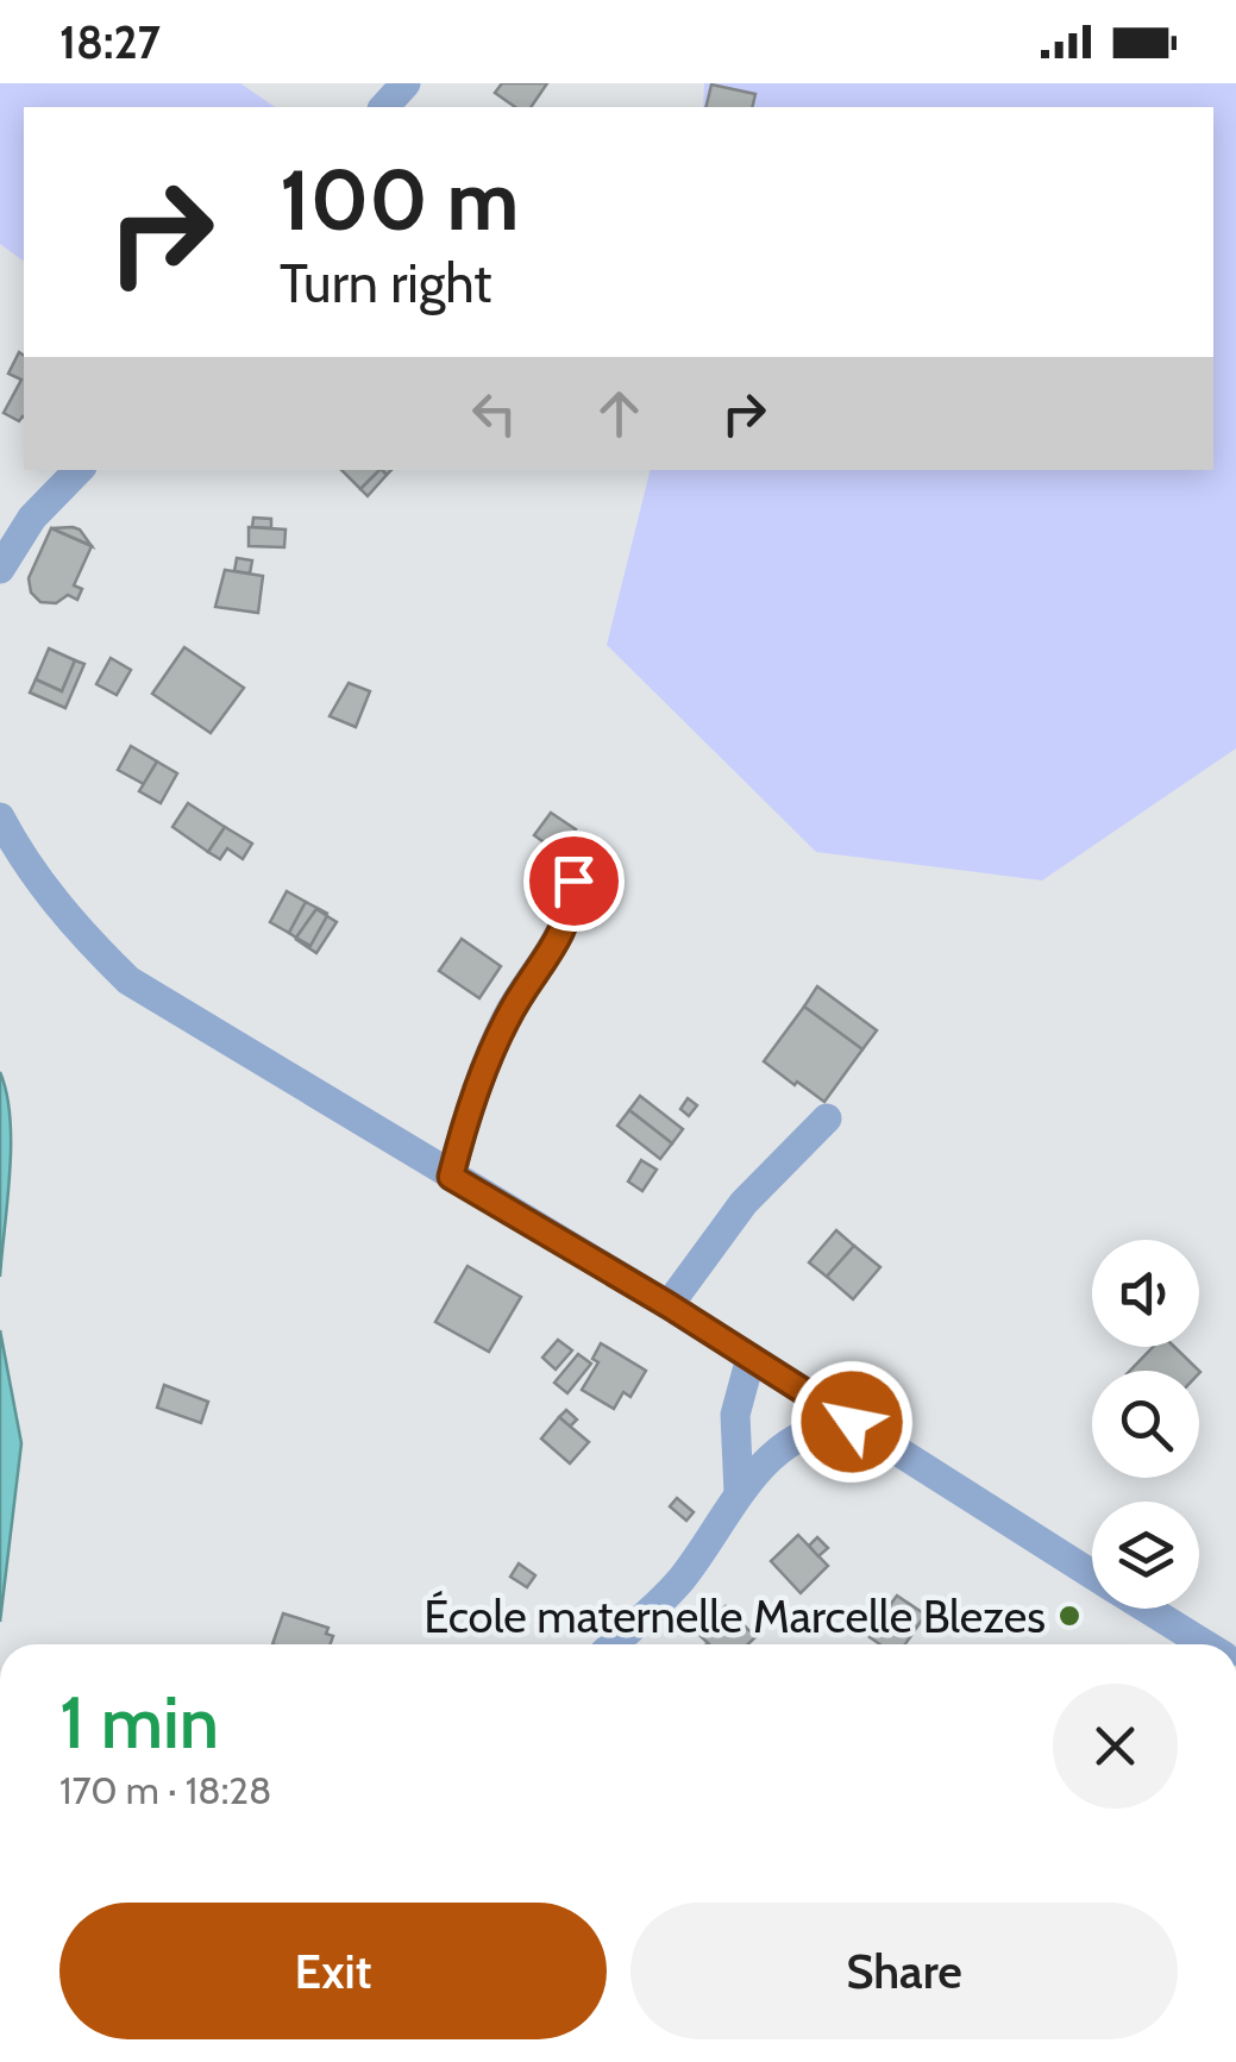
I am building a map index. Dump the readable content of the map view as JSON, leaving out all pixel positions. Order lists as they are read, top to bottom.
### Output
{
  "places": ["École maternelle Marcelle Blezes"],
  "page": {
    "status": "18:27",
    "turn": ["100 m", "Turn right"],
    "heading": ["1 min", "170 m · 18:28"],
    "buttons": ["Exit", "Share"]
  }
}
